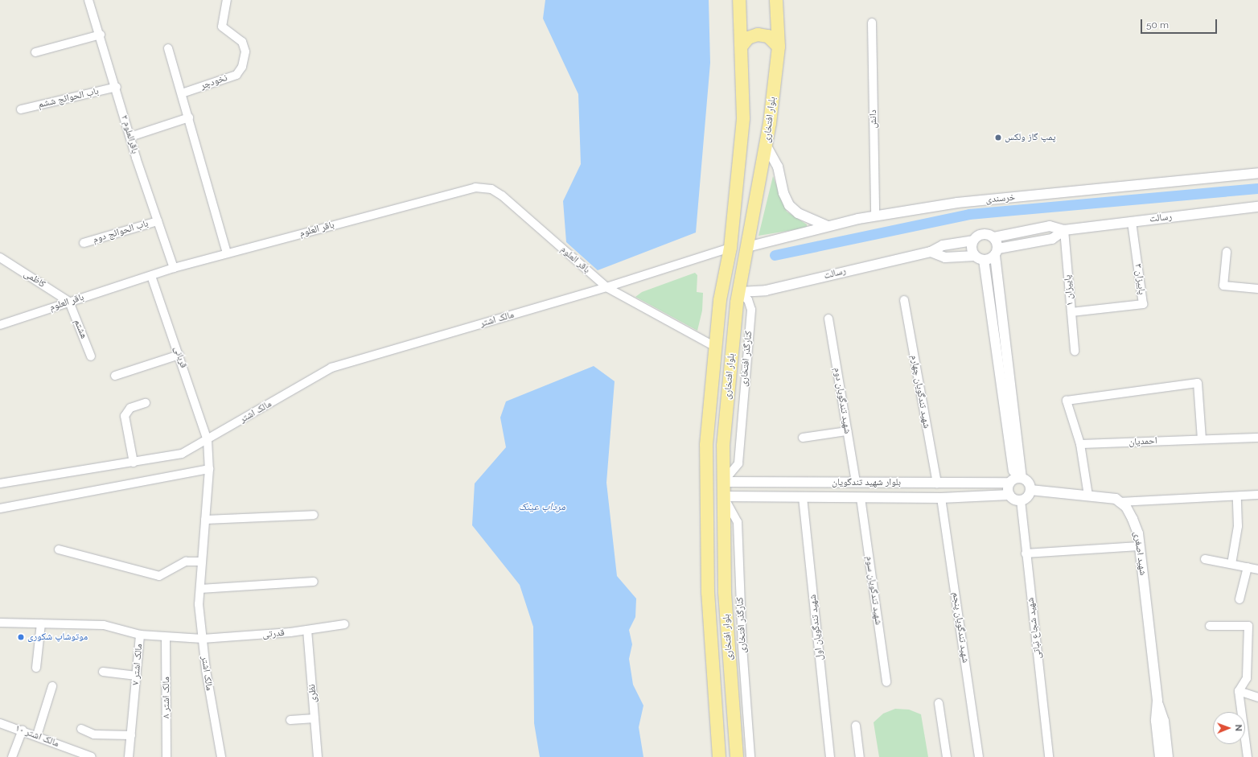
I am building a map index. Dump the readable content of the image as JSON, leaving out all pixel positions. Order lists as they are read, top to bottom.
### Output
{
  "streets": {
    "highway": ["بلوار افتخاری"],
    "street": [
      "نخودچر",
      "باب الحوائج ششم",
      "دانش",
      "باقرالعلوم ۲",
      "خرسندی",
      "رسالت",
      "باقر العلوم",
      "باب الحوائج دوم",
      "کاظمی",
      "پاییزان ۳",
      "پاییزان ۱",
      "مالک اشتر",
      "هشتم",
      "قربانی",
      "کنارگذر افتخاری",
      "شهید تندگویان چهارم",
      "شهید تندگویان دوم",
      "احمدیان",
      "بلوار شهید تندگویان",
      "شهید اصغری",
      "شهید تندگویان سوم",
      "شهید تندگویان اول",
      "شهید تندگویان پنجم",
      "شهید شجاع نباتی",
      "قدرتی",
      "مالک اشتر ۷",
      "نظری",
      "مالک اشتر ۸",
      "مالک اشتر ۱۰"
    ]
  },
  "crossings": [
    ["باب الحوائج ششم", "باقرالعلوم ۲"],
    ["دانش", "خرسندی"],
    ["بلوار افتخاری", "خرسندی"],
    ["بلوار افتخاری", "رسالت"],
    ["بلوار افتخاری", "باقر العلوم"],
    ["بلوار افتخاری", "کنارگذر افتخاری"],
    ["بلوار افتخاری", "بلوار شهید تندگویان"],
    ["باقرالعلوم ۲", "باقر العلوم"],
    ["باقرالعلوم ۲", "باب الحوائج دوم"],
    ["رسالت", "پاییزان ۳"],
    ["رسالت", "پاییزان ۱"],
    ["باقر العلوم", "کاظمی"],
    ["باقر العلوم", "مالک اشتر"],
    ["باقر العلوم", "هشتم"],
    ["باقر العلوم", "قربانی"],
    ["کاظمی", "هشتم"],
    ["پاییزان ۳", "پاییزان ۱"],
    ["مالک اشتر", "قربانی"],
    ["مالک اشتر", "قدرتی"],
    ["مالک اشتر", "مالک اشتر ۷"],
    ["کنارگذر افتخاری", "بلوار شهید تندگویان"],
    ["شهید تندگویان چهارم", "بلوار شهید تندگویان"],
    ["شهید تندگویان دوم", "بلوار شهید تندگویان"],
    ["بلوار شهید تندگویان", "شهید تندگویان سوم"],
    ["بلوار شهید تندگویان", "شهید تندگویان اول"],
    ["بلوار شهید تندگویان", "شهید تندگویان پنجم"],
    ["قدرتی", "مالک اشتر ۷"],
    ["قدرتی", "نظری"],
    ["مالک اشتر ۷", "مالک اشتر ۸"]
  ],
  "water": ["مرداب عینک"],
  "places": ["پمپ گاز ولکس", "موتوشاپ شکوری"],
  "scale_bar": "50 m",
  "north": "right"
}
